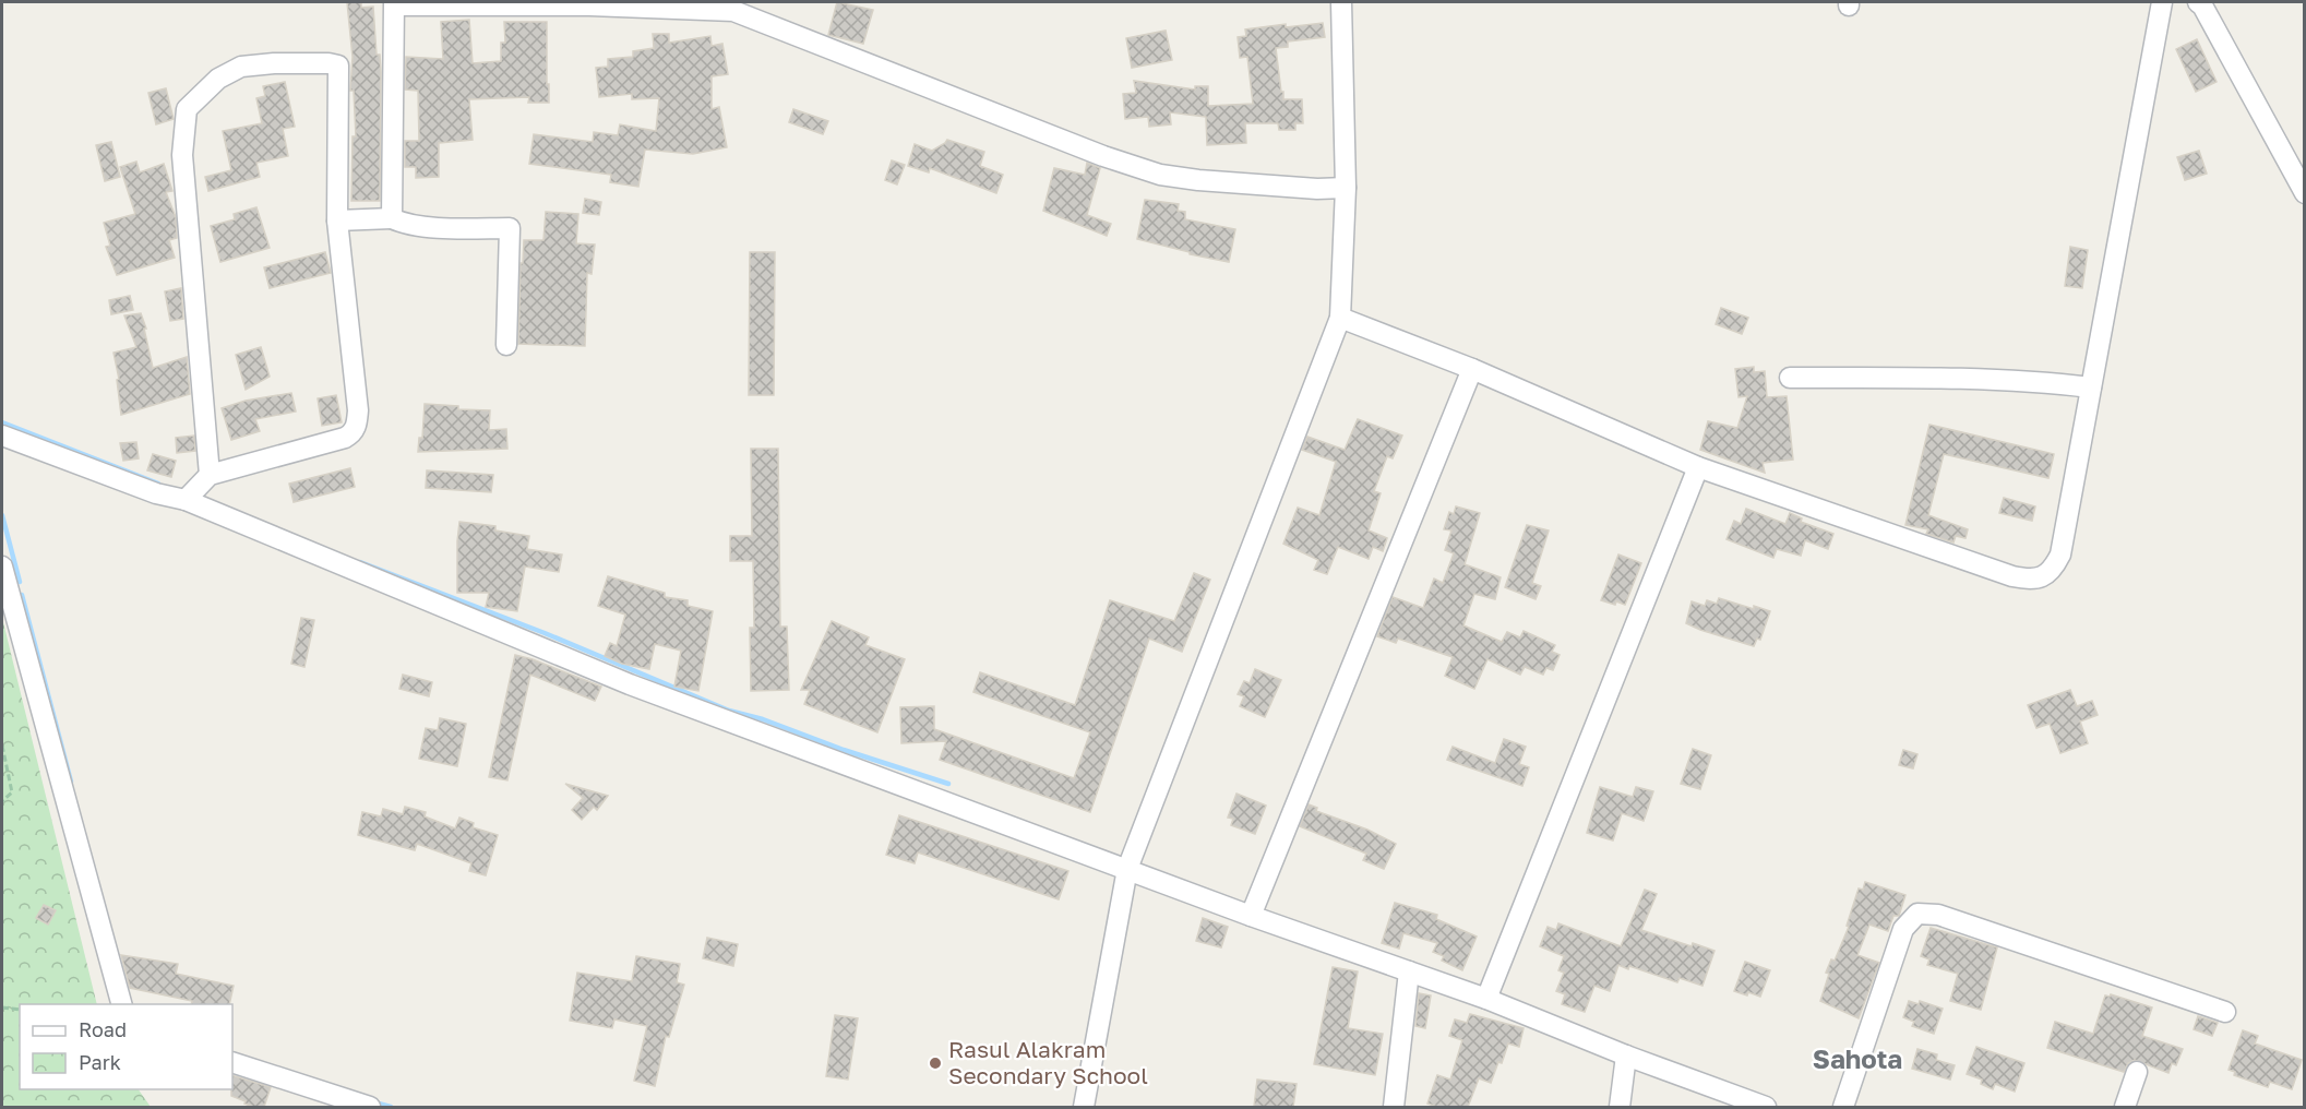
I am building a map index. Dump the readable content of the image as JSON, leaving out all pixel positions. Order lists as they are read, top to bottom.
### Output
{
  "districts": ["Sahota"],
  "places": ["Rasul Alakram Secondary School"],
  "legend": ["Road", "Park"]
}
